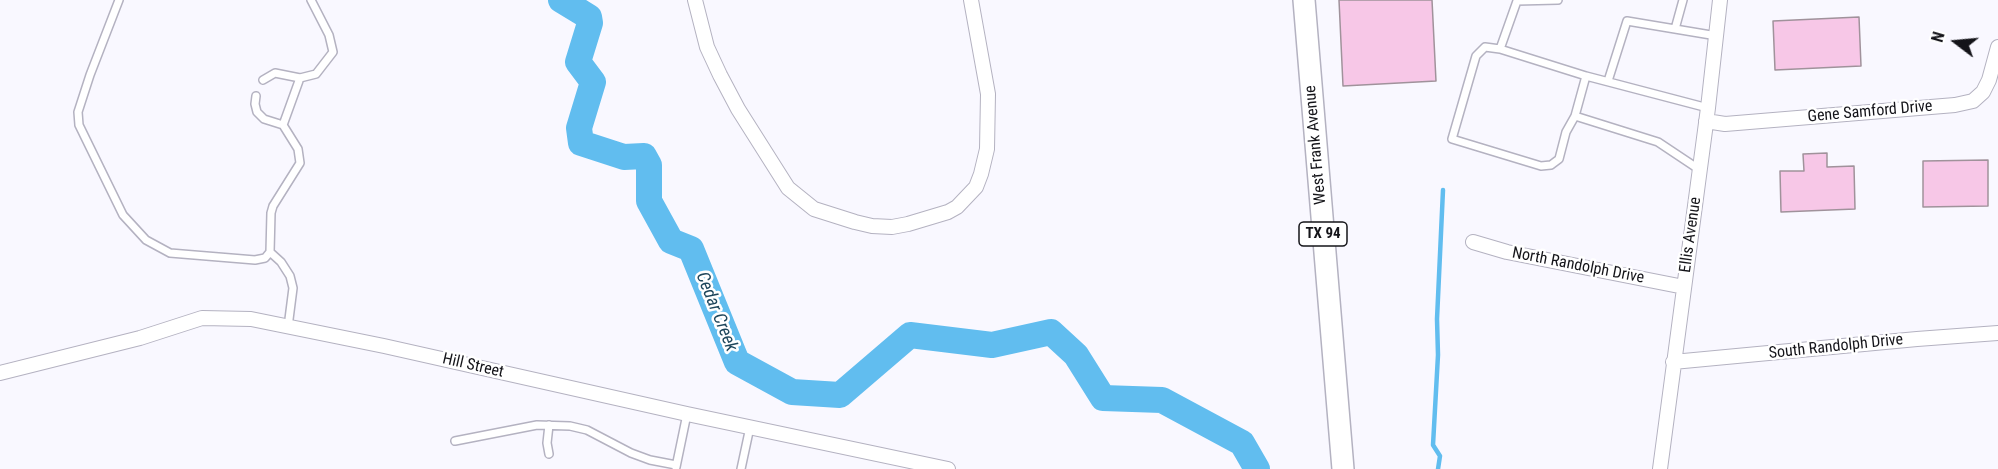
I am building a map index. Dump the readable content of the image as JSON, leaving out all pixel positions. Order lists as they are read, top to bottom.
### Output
{
  "streets": {
    "main road": ["West Frank Avenue", "TX 94"],
    "street": [
      "Gene Samford Drive",
      "Ellis Avenue",
      "North Randolph Drive",
      "South Randolph Drive",
      "Hill Street"
    ]
  },
  "crossings": [
    ["Gene Samford Drive", "Ellis Avenue"],
    ["Ellis Avenue", "North Randolph Drive"],
    ["Ellis Avenue", "South Randolph Drive"]
  ],
  "water": ["Cedar Creek"],
  "north": "left"
}
